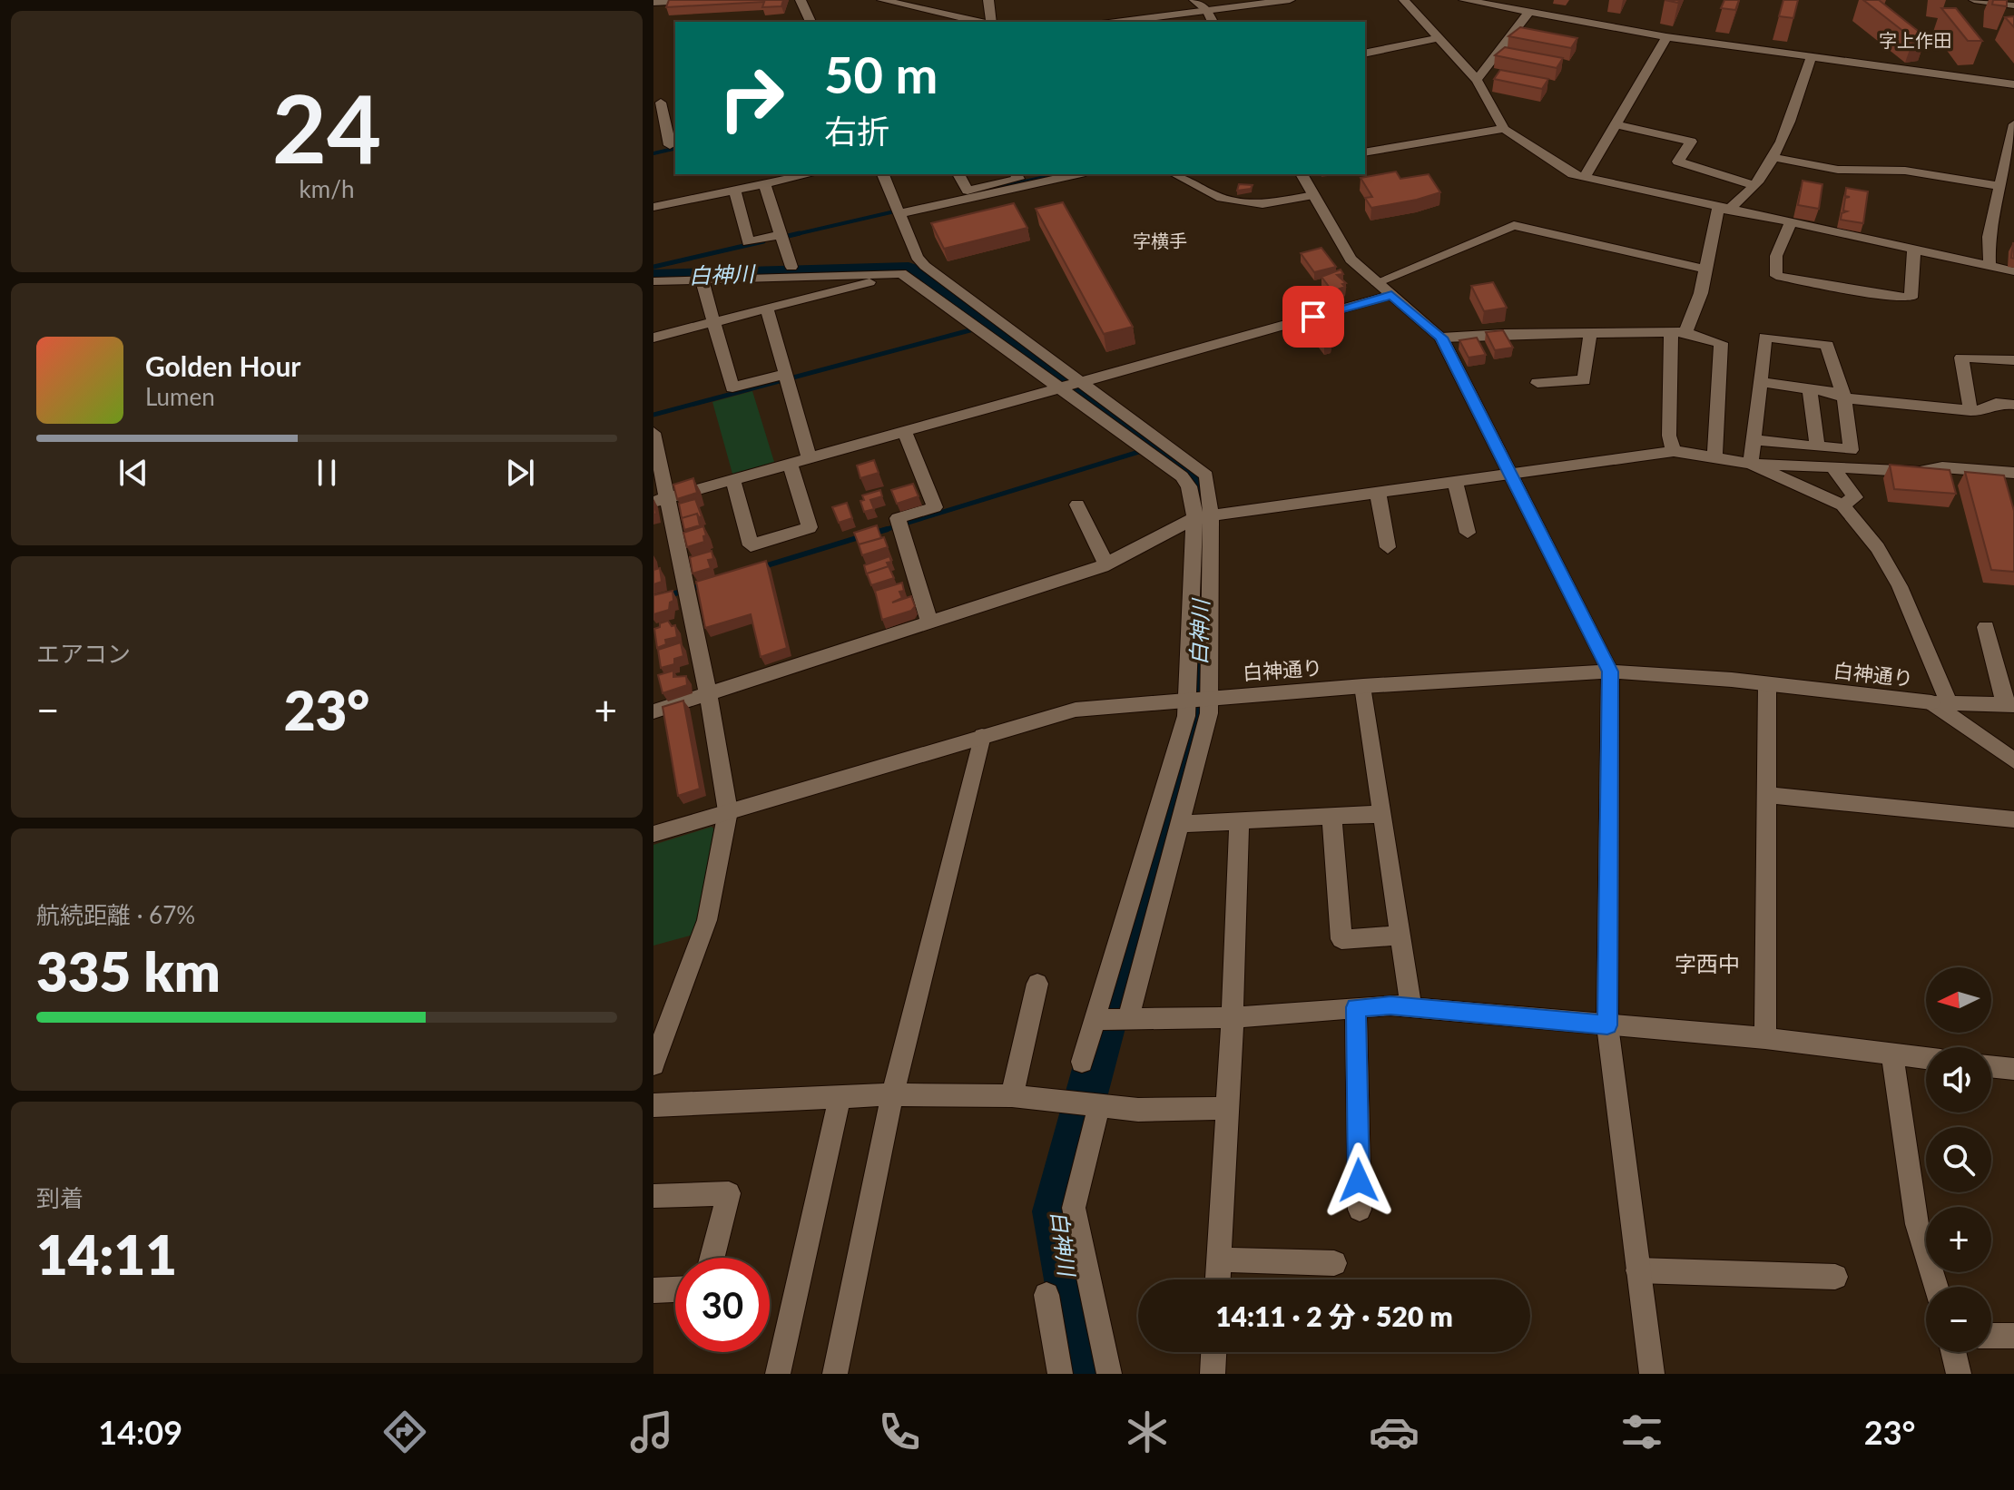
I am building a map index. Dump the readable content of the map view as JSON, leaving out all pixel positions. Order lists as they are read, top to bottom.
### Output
{
  "streets": {
    "street": ["白神通り"]
  },
  "districts": ["字上作田", "字横手", "字西中"],
  "water": ["白神川"],
  "north": "left",
  "page": {
    "tile": [
      ["24", "km/h"],
      "エアコン",
      ["航続距離 · 67%", "335 km"],
      ["到着", "14:11"]
    ],
    "turn": ["50 m", "右折"],
    "song": ["Golden Hour", "Lumen"],
    "heat": ["−", "23°", "+"],
    "map_buttons": ["+", "−"],
    "limit": "30",
    "trip": "14:11 · 2 分 · 520 m",
    "tabs": ["14:09", "23°"]
  }
}
